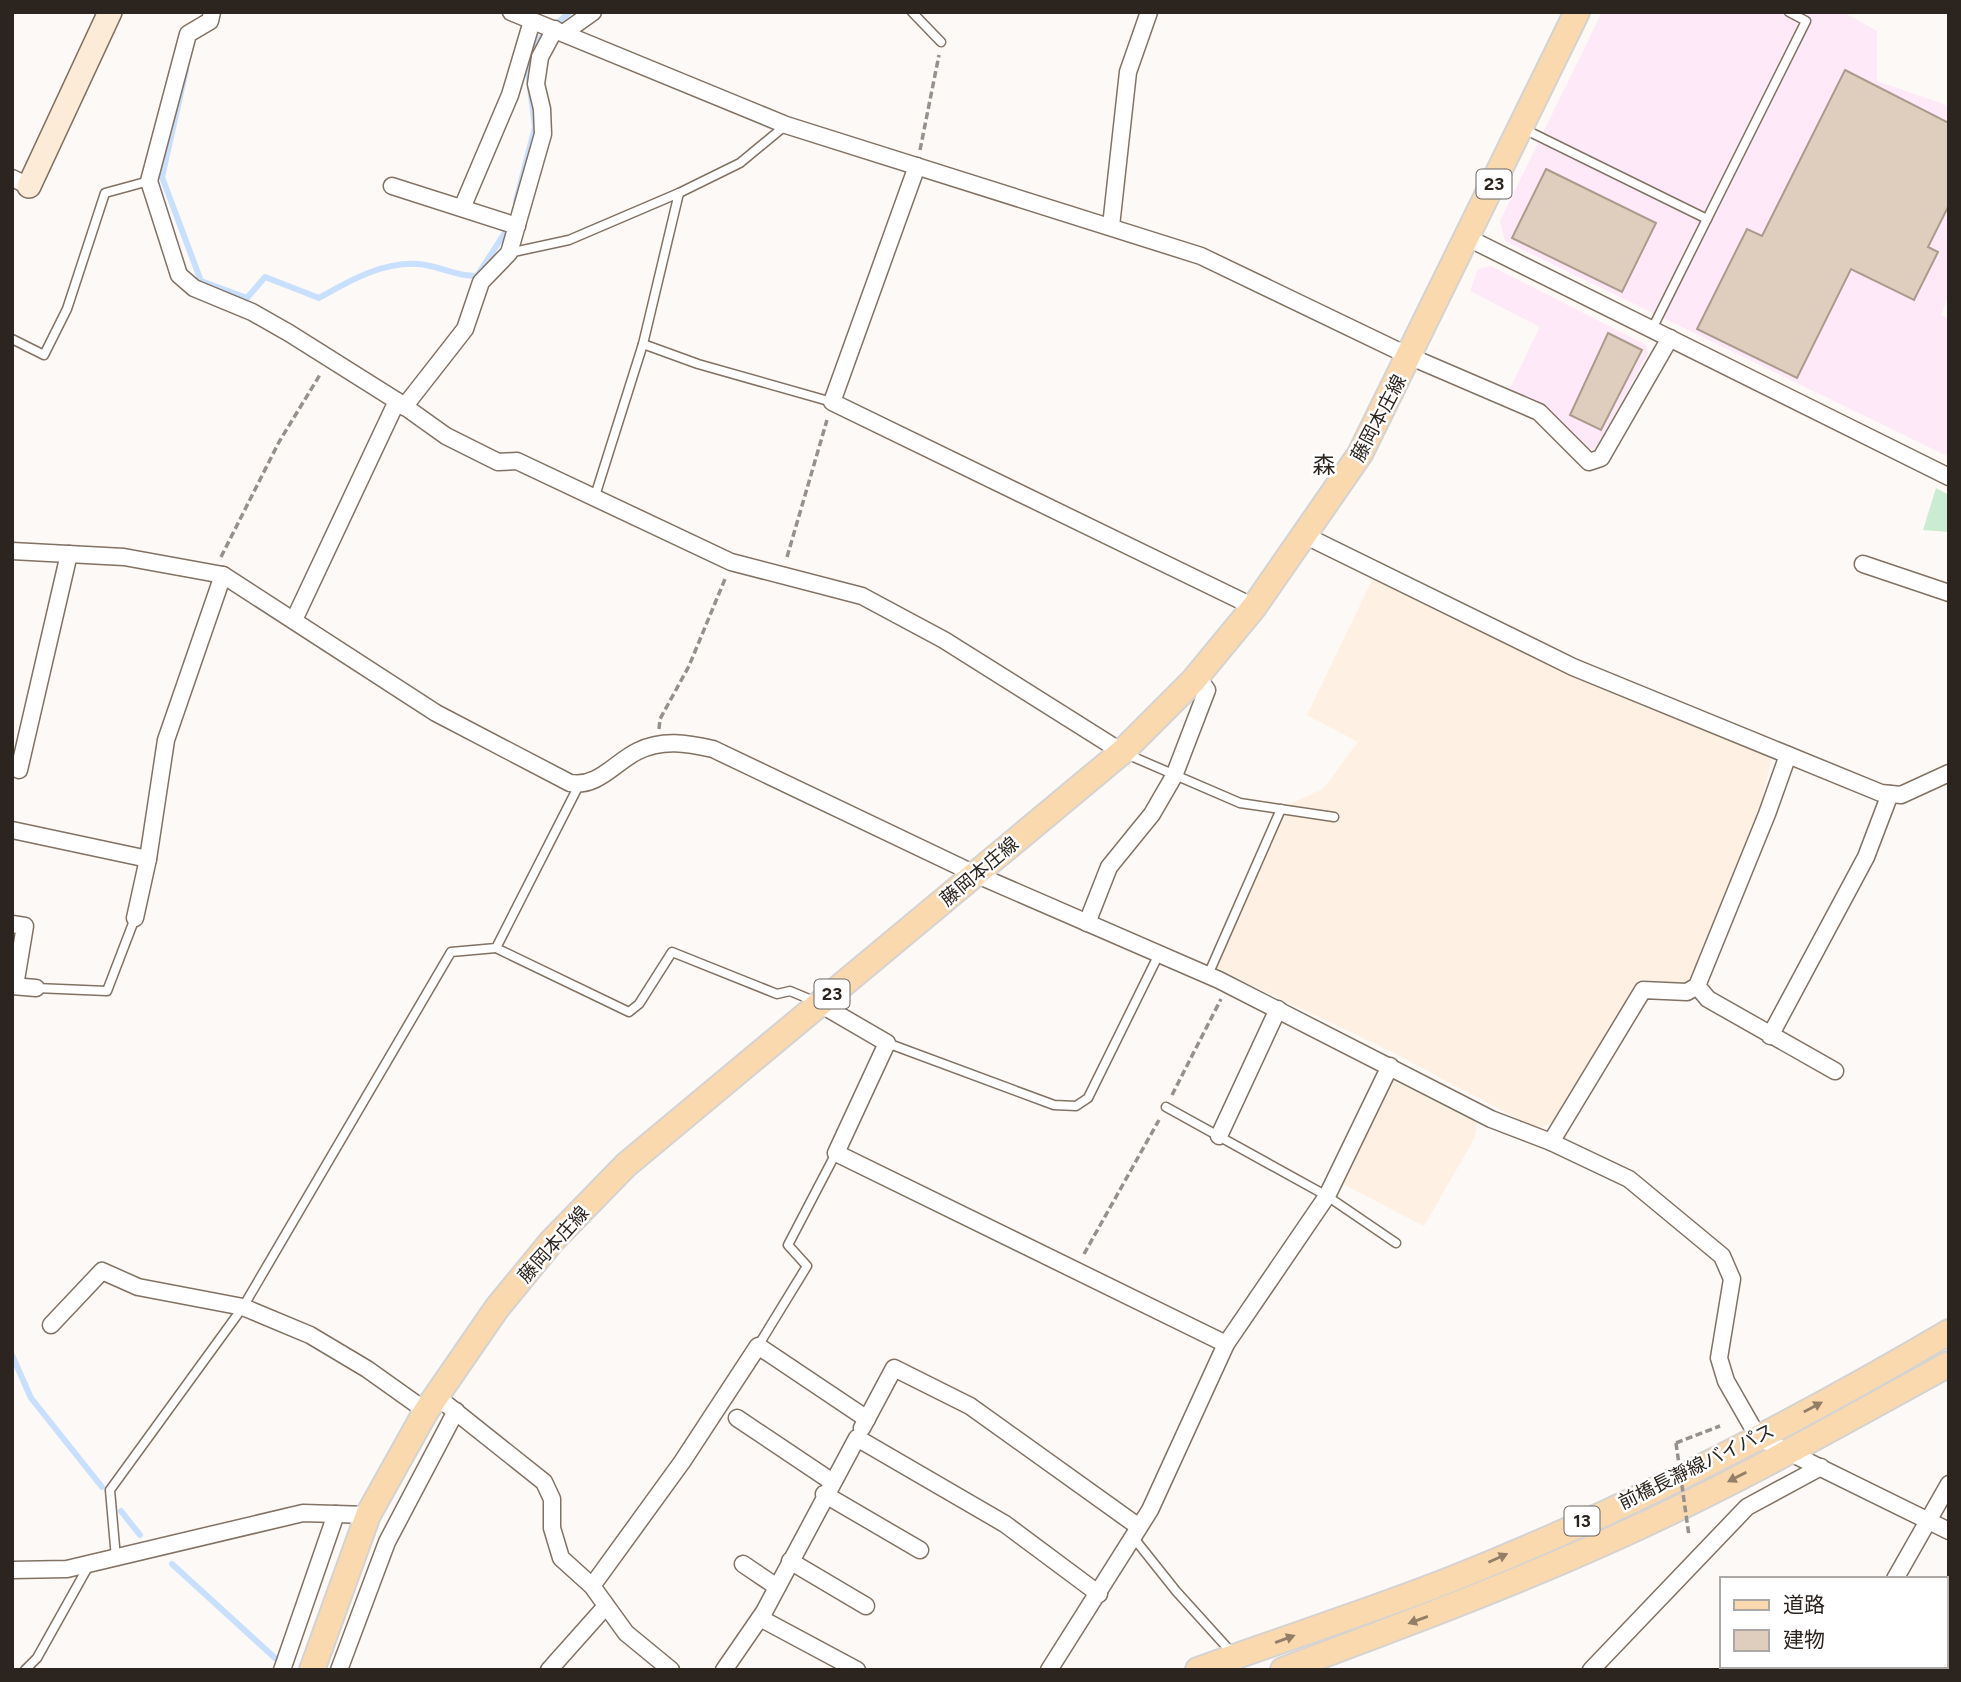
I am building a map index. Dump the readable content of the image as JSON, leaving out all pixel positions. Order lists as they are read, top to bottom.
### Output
{
  "streets": {
    "main road": [
      "23",
      "藤岡本庄線",
      "前橋長瀞線バイパス",
      "13"
    ]
  },
  "districts": ["森"],
  "legend": ["道路", "建物"]
}
